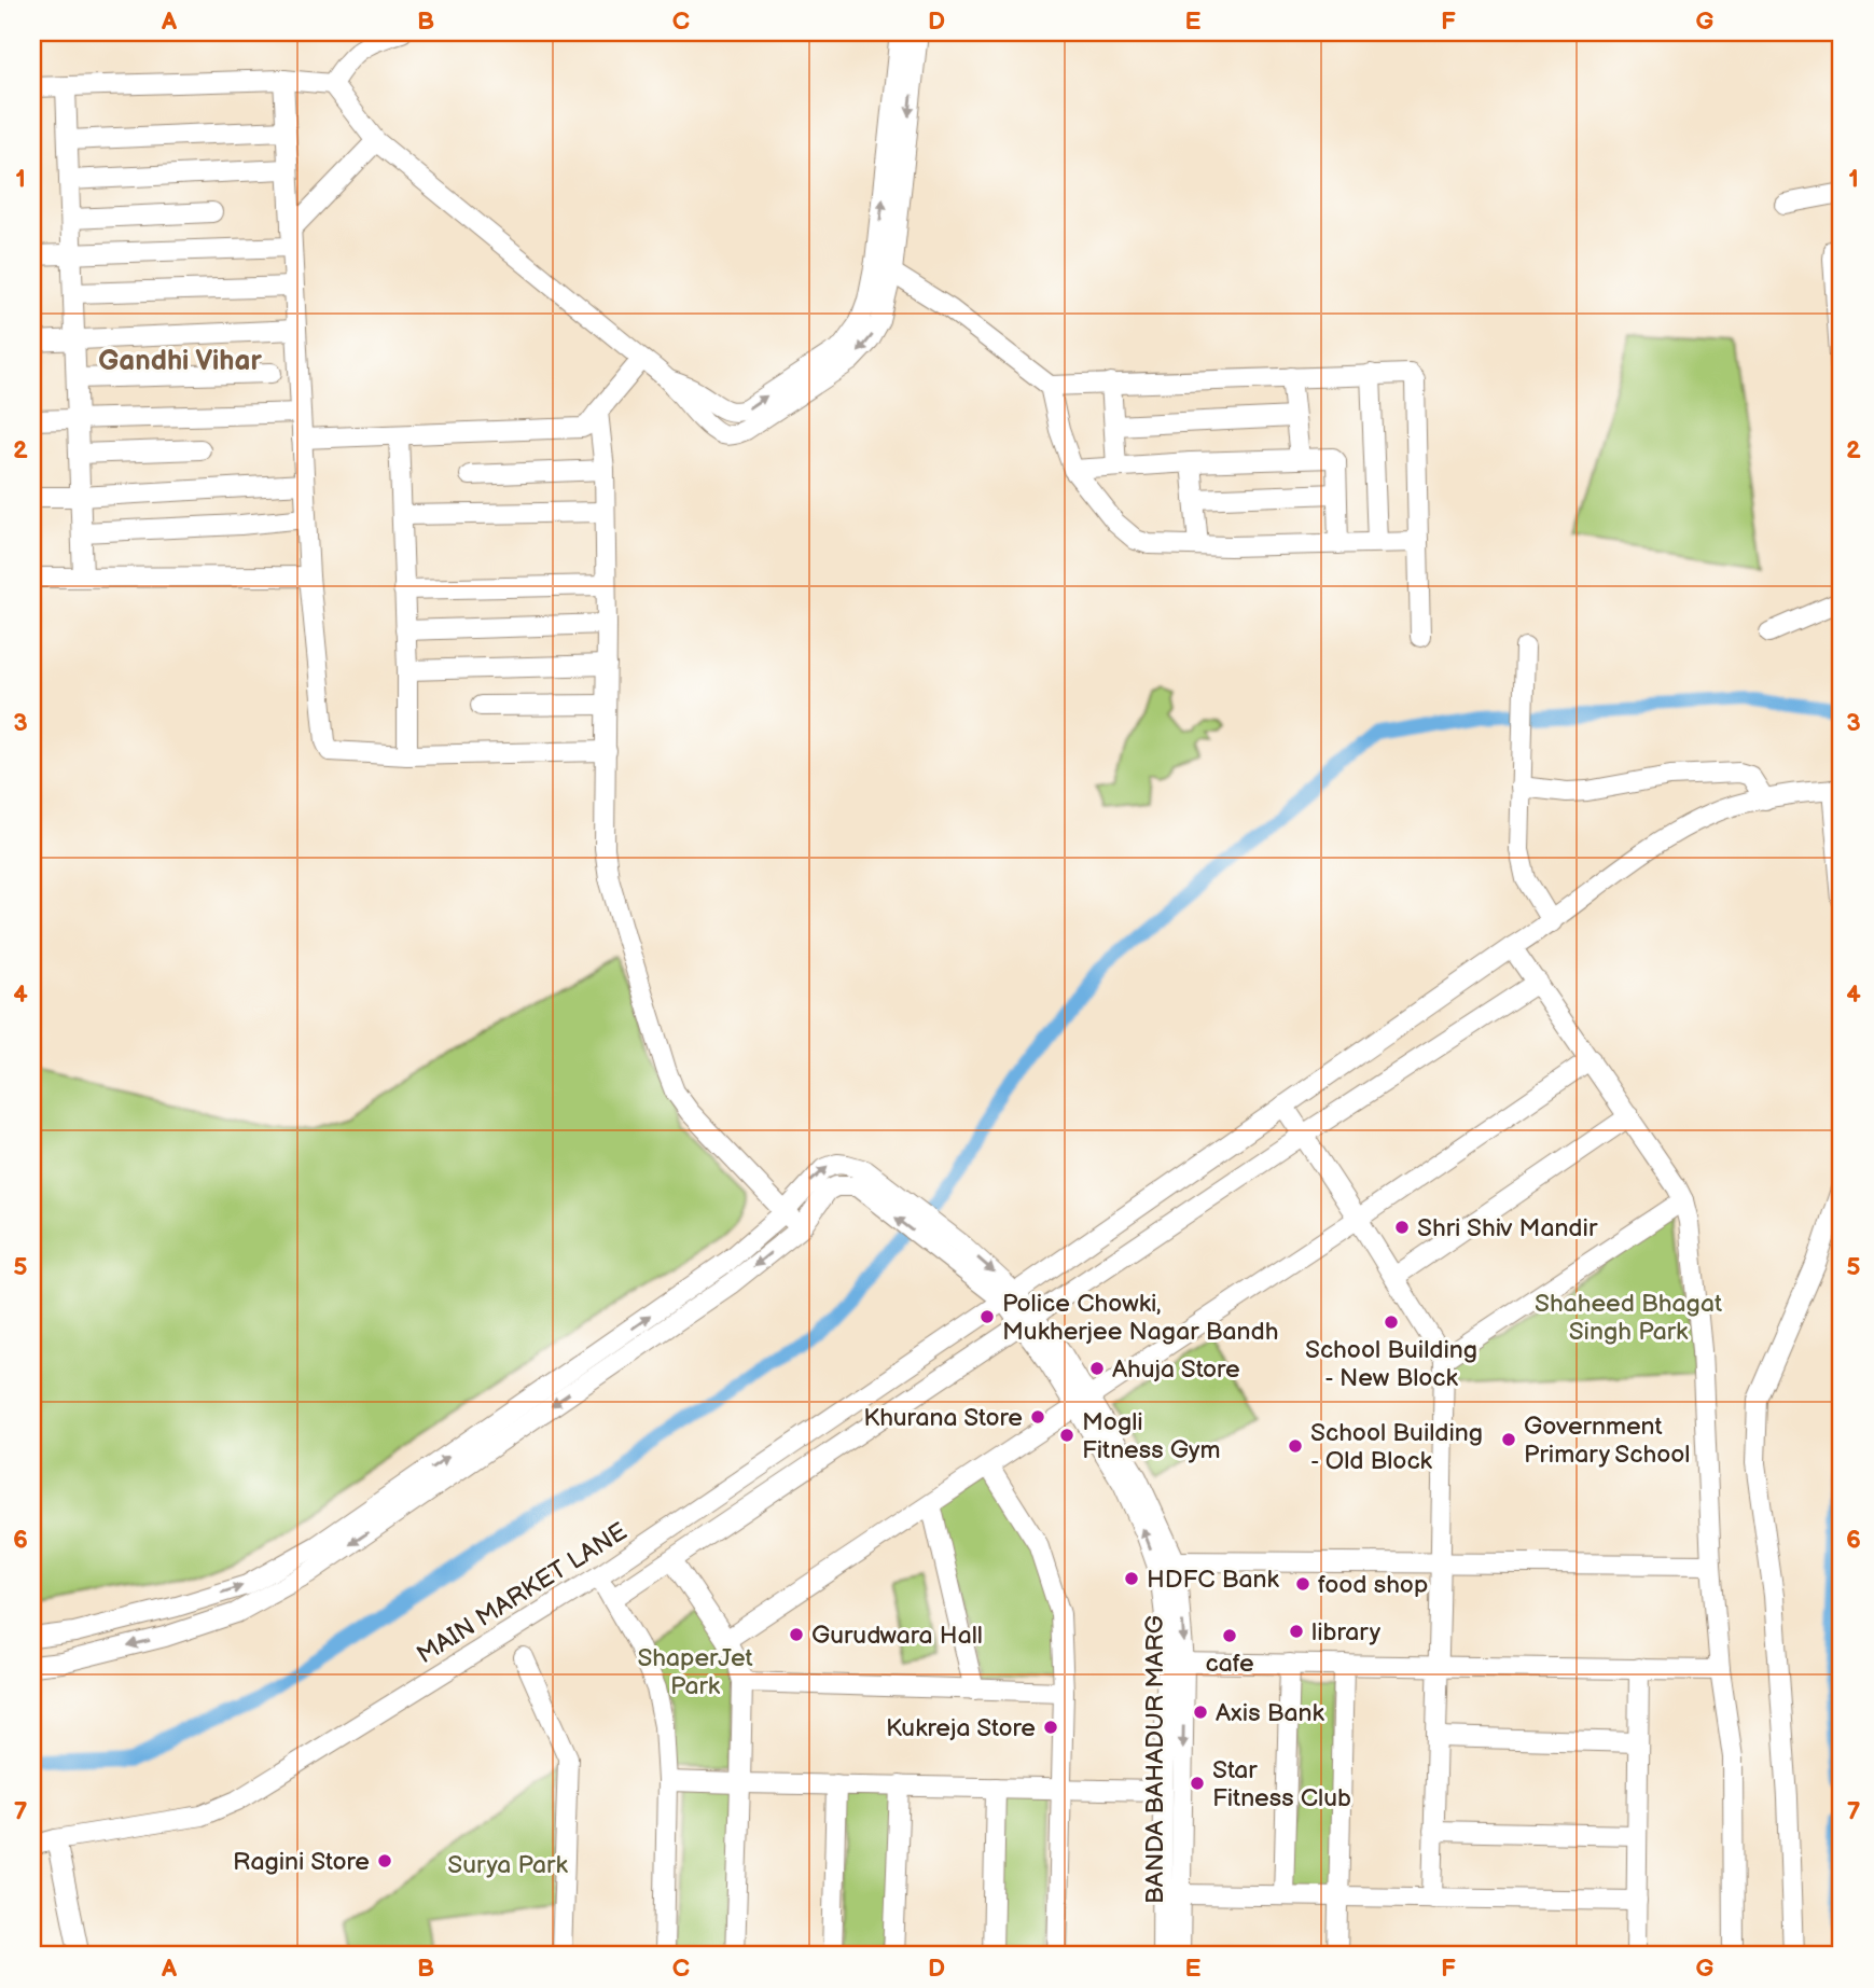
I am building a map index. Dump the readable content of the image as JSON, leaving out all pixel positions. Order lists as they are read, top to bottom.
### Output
{
  "streets": {
    "street": ["MAIN MARKET LANE", "BANDA BAHADUR MARG"]
  },
  "crossings": [
    ["MAIN MARKET LANE", "BANDA BAHADUR MARG"]
  ],
  "districts": ["Gandhi Vihar"],
  "parks": ["Shaheed Bhagat Singh Park", "ShaperJet Park", "Surya Park"],
  "places": [
    "Shri Shiv Mandir",
    "Police Chowki, Mukherjee Nagar Bandh",
    "School Building - New Block",
    "Ahuja Store",
    "Khurana Store",
    "Mogli Fitness Gym",
    "Government Primary School",
    "School Building - Old Block",
    "HDFC Bank",
    "food shop",
    "library",
    "Gurudwara Hall",
    "cafe",
    "Axis Bank",
    "Kukreja Store",
    "Star Fitness Club",
    "Ragini Store"
  ],
  "grid": {
    "columns": [
      "A",
      "B",
      "C",
      "D",
      "E",
      "F",
      "G"
    ],
    "rows": [
      "1",
      "2",
      "3",
      "4",
      "5",
      "6",
      "7"
    ]
  }
}
